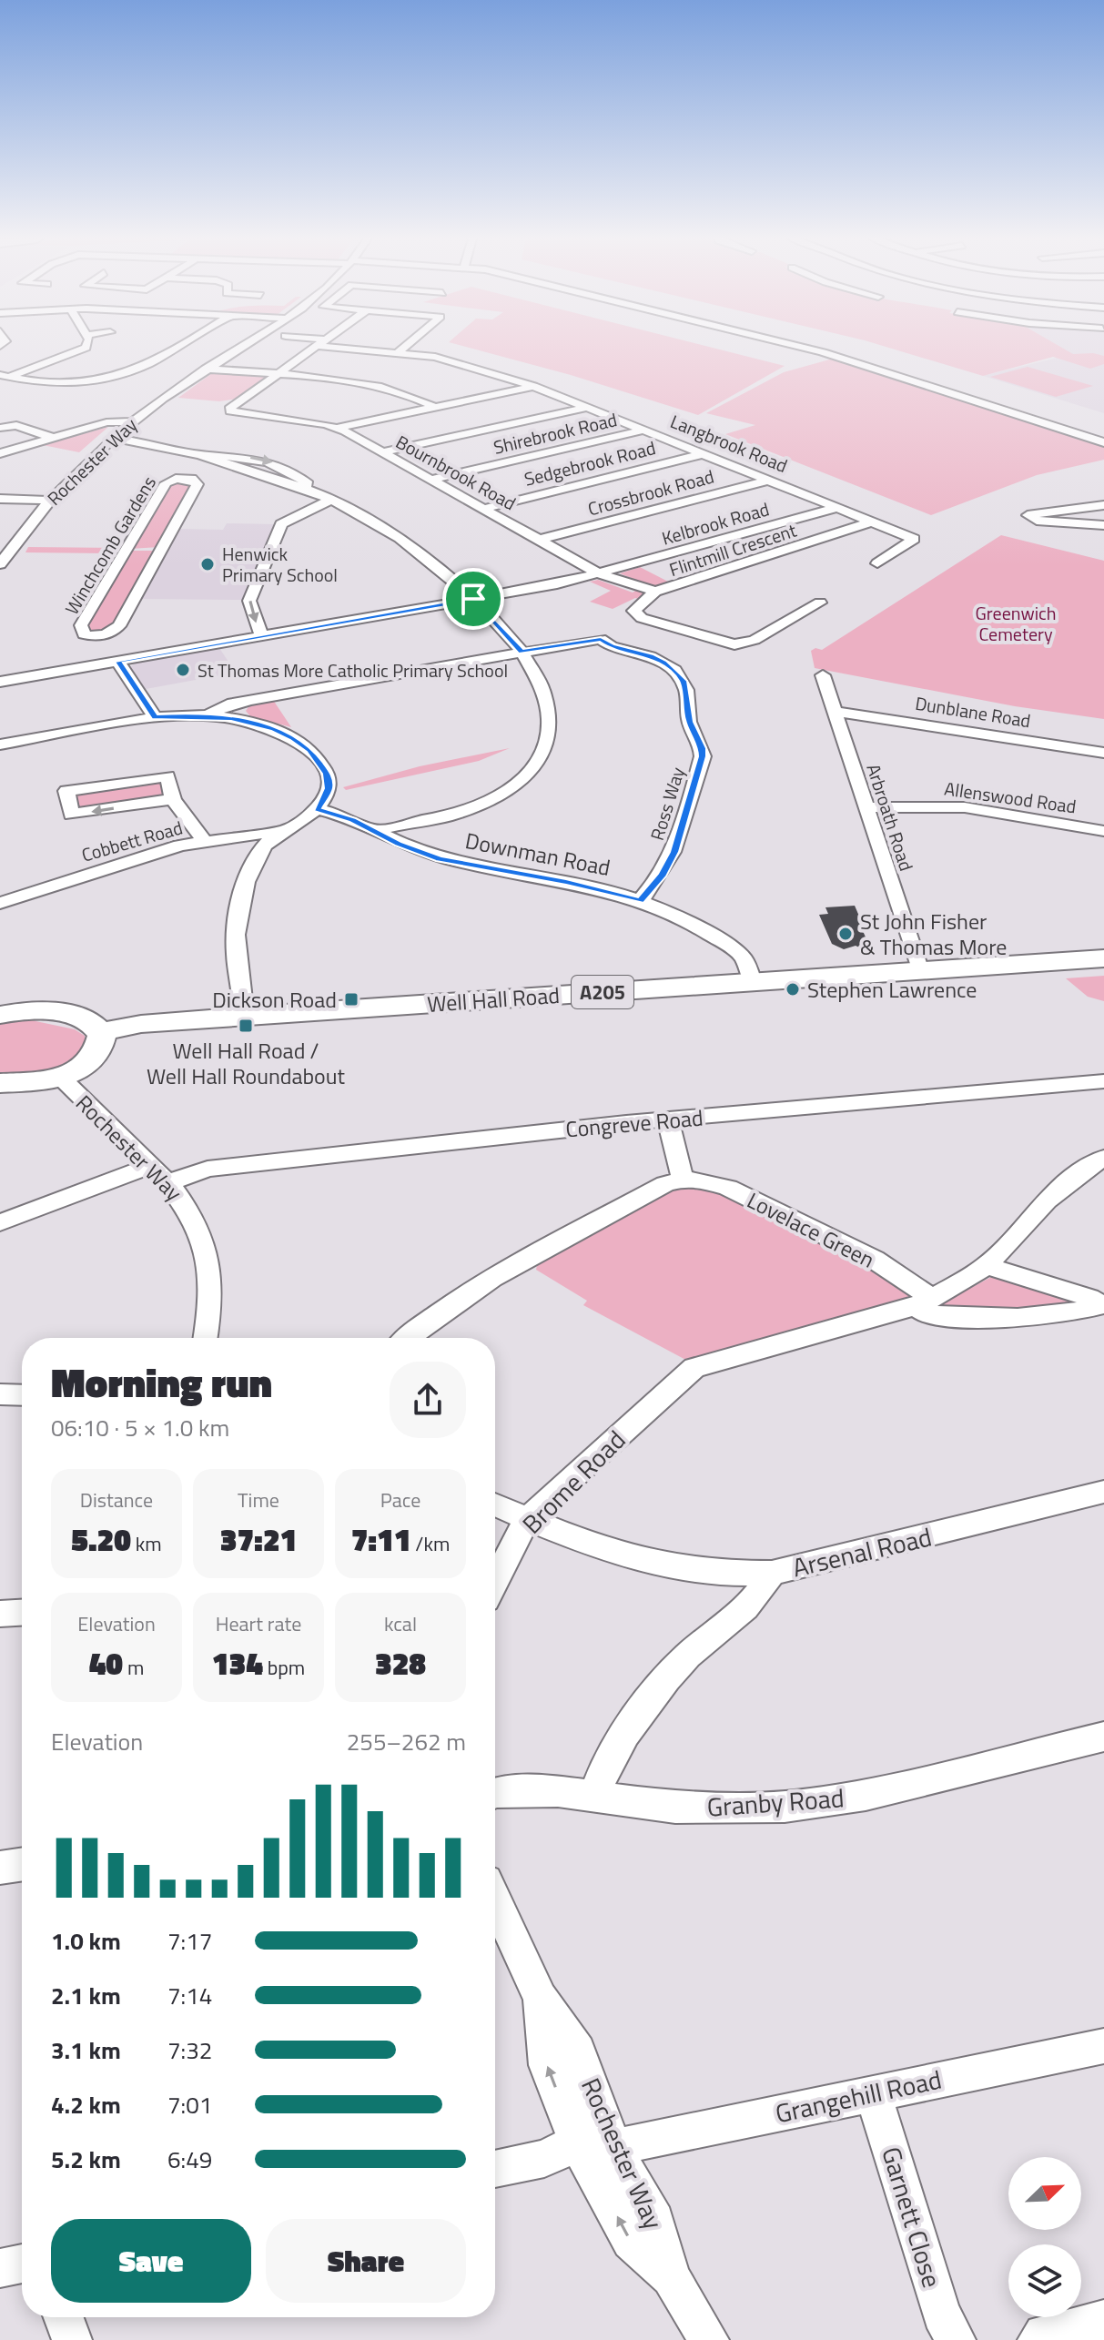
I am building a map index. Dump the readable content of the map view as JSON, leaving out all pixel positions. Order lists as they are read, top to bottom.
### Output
{
  "streets": {
    "highway": ["A205", "Well Hall Road"],
    "street": [
      "Shirebrook Road",
      "Langbrook Road",
      "Rochester Way",
      "Sedgebrook Road",
      "Bournbrook Road",
      "Crossbrook Road",
      "Kelbrook Road",
      "Winchcomb Gardens",
      "Flintmill Crescent",
      "Dunblane Road",
      "Allenswood Road",
      "Ross Way",
      "Arbroath Road",
      "Cobbett Road",
      "Downman Road",
      "Congreve Road",
      "Lovelace Green",
      "Brome Road",
      "Arsenal Road",
      "Granby Road",
      "Grangehill Road",
      "Garnett Close"
    ]
  },
  "crossings": [
    ["Shirebrook Road", "Langbrook Road"],
    ["Shirebrook Road", "Bournbrook Road"],
    ["Langbrook Road", "Sedgebrook Road"],
    ["Langbrook Road", "Crossbrook Road"],
    ["Langbrook Road", "Kelbrook Road"],
    ["Langbrook Road", "Flintmill Crescent"],
    ["Rochester Way", "Congreve Road"],
    ["Rochester Way", "Grangehill Road"],
    ["Sedgebrook Road", "Bournbrook Road"],
    ["Bournbrook Road", "Crossbrook Road"],
    ["Bournbrook Road", "Kelbrook Road"],
    ["Bournbrook Road", "Flintmill Crescent"],
    ["Kelbrook Road", "Winchcomb Gardens"],
    ["Dunblane Road", "Arbroath Road"],
    ["Allenswood Road", "Arbroath Road"],
    ["Ross Way", "Downman Road"],
    ["Arbroath Road", "Well Hall Road"],
    ["Downman Road", "Well Hall Road"],
    ["Lovelace Green", "Brome Road"],
    ["Arsenal Road", "Granby Road"],
    ["Grangehill Road", "Garnett Close"]
  ],
  "parks": ["Greenwich Cemetery"],
  "places": {
    "other": [
      "Henwick Primary School",
      "St Thomas More Catholic Primary School",
      "St John Fisher & Thomas More",
      "Stephen Lawrence"
    ],
    "transit": ["Dickson Road", "Well Hall Road / Well Hall Roundabout"]
  },
  "north": "top right",
  "page": {
    "heading": ["Morning run", "06:10 · 5 × 1.0 km"],
    "stats": [
      ["Distance", "5.20 km"],
      ["Time", "37:21"],
      ["Pace", "7:11 /km"],
      ["Elevation", "40 m"],
      ["Heart rate", "134 bpm"],
      ["kcal", "328"]
    ],
    "chart": ["Elevation", "255–262 m"],
    "list": [
      {
        "name": "1.0 km",
        "note": "7:17"
      },
      {
        "name": "2.1 km",
        "note": "7:14"
      },
      {
        "name": "3.1 km",
        "note": "7:32"
      },
      {
        "name": "4.2 km",
        "note": "7:01"
      },
      {
        "name": "5.2 km",
        "note": "6:49"
      }
    ],
    "buttons": ["Save", "Share"]
  }
}
